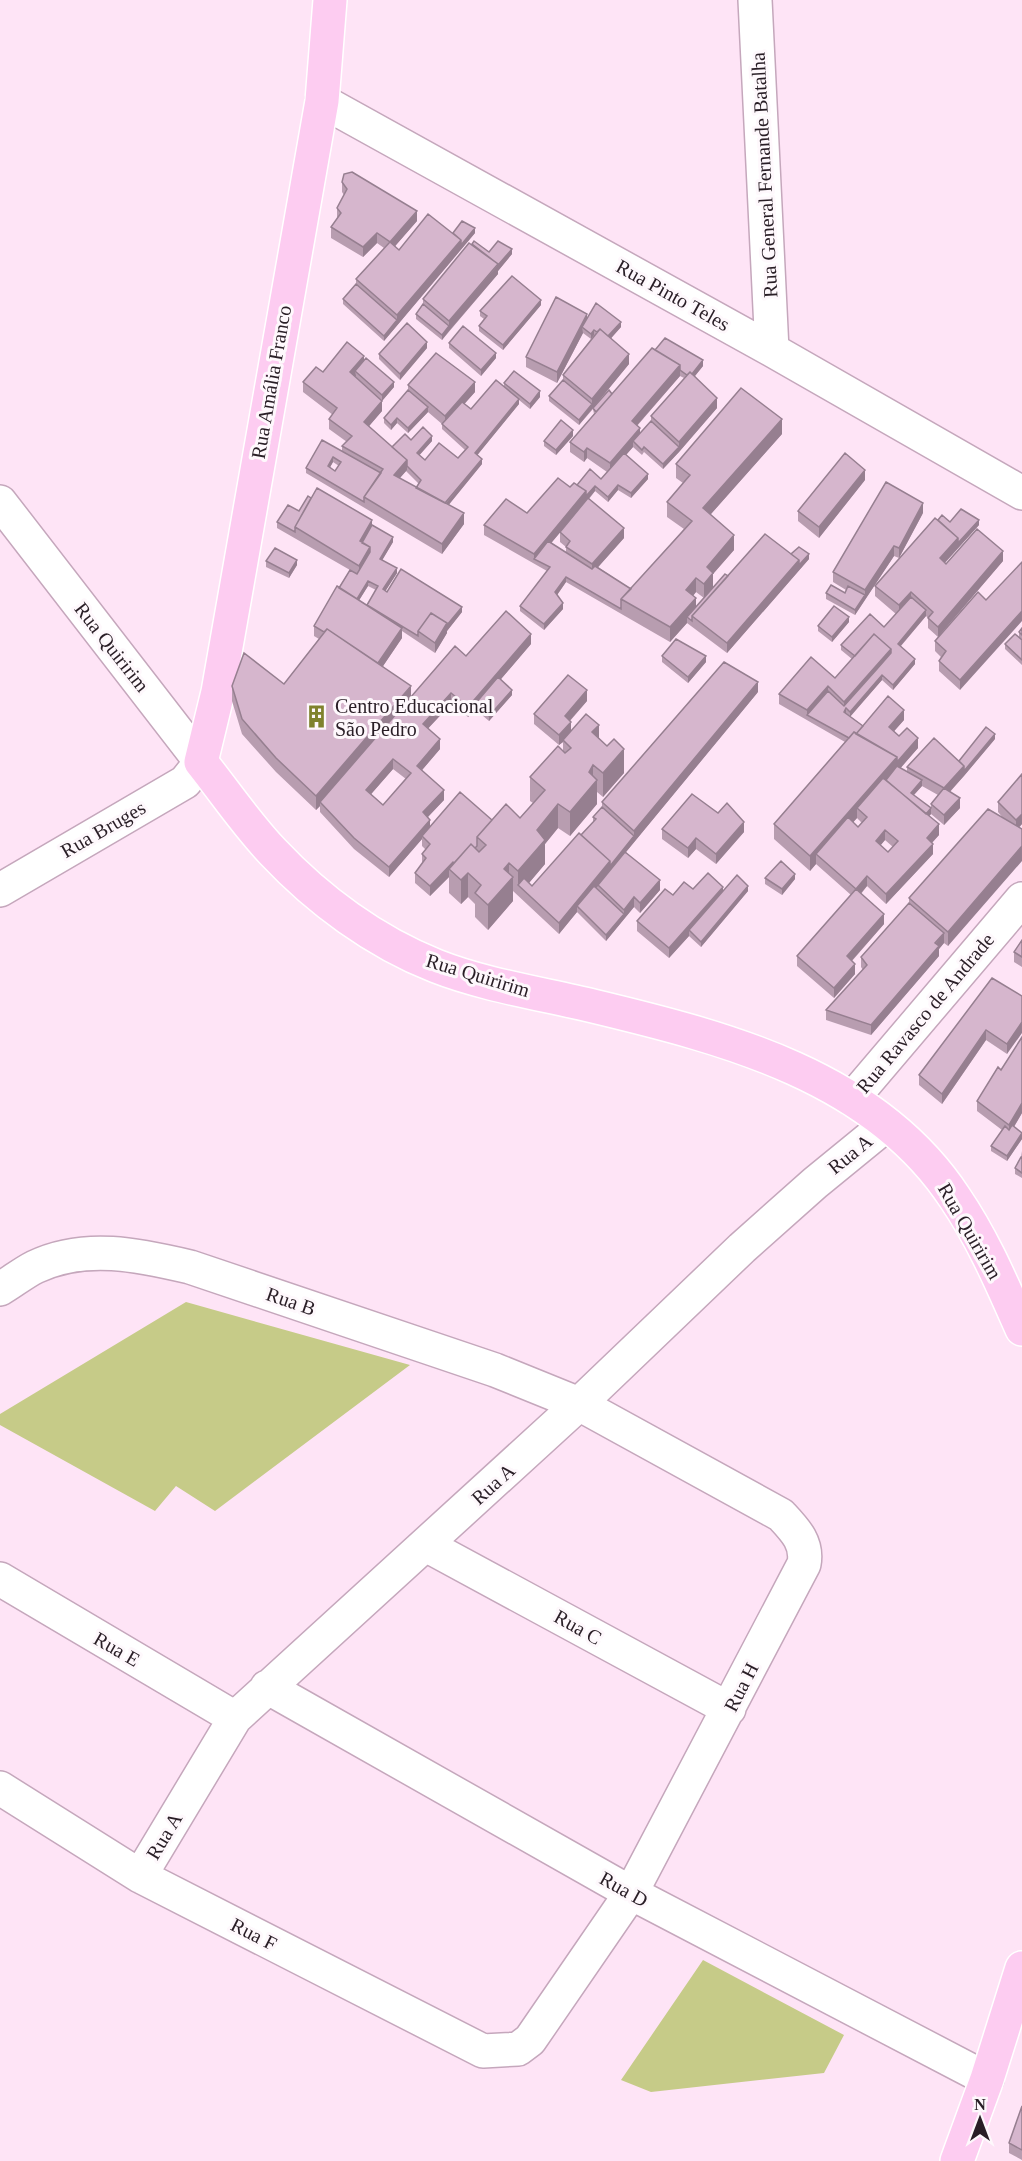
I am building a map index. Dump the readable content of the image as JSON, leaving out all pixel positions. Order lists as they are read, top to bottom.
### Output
{
  "streets": {
    "main road": ["Rua Amália Franco", "Rua Quiririm"],
    "street": [
      "Rua General Fernande Batalha",
      "Rua Pinto Teles",
      "Rua Bruges",
      "Rua Ravasco de Andrade",
      "Rua A",
      "Rua B",
      "Rua C",
      "Rua E",
      "Rua H",
      "Rua D",
      "Rua F"
    ]
  },
  "crossings": [
    ["Rua General Fernande Batalha", "Rua Pinto Teles"],
    ["Rua Pinto Teles", "Rua Amália Franco"],
    ["Rua Amália Franco", "Rua Quiririm"],
    ["Rua Amália Franco", "Rua Bruges"],
    ["Rua Quiririm", "Rua Bruges"],
    ["Rua Quiririm", "Rua Ravasco de Andrade"],
    ["Rua Quiririm", "Rua A"],
    ["Rua A", "Rua B"],
    ["Rua A", "Rua C"],
    ["Rua A", "Rua E"],
    ["Rua A", "Rua H"],
    ["Rua A", "Rua D"],
    ["Rua A", "Rua F"],
    ["Rua B", "Rua H"],
    ["Rua C", "Rua H"],
    ["Rua H", "Rua D"],
    ["Rua H", "Rua F"]
  ],
  "places": {
    "building": ["Centro Educacional São Pedro"]
  },
  "north": "top"
}
